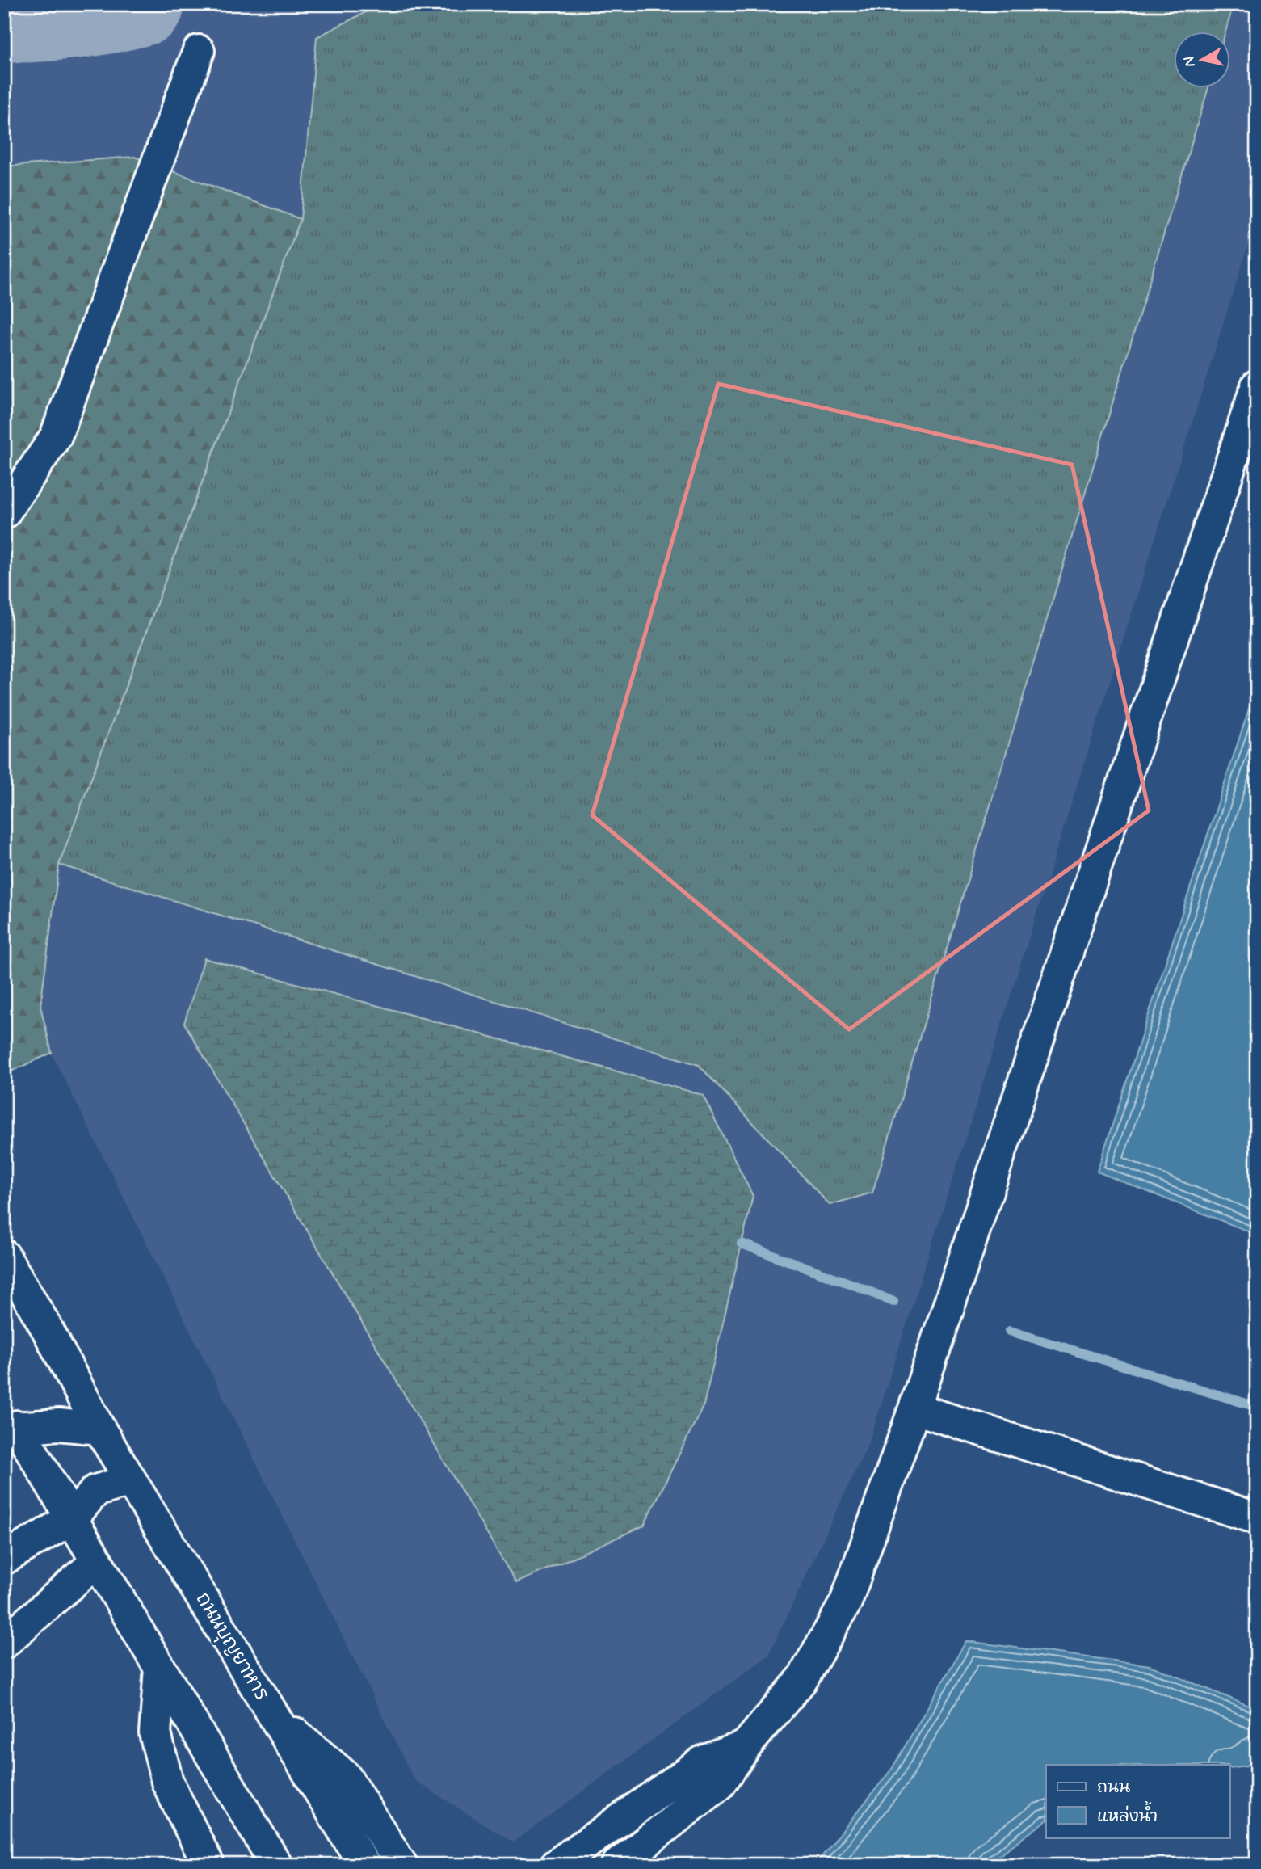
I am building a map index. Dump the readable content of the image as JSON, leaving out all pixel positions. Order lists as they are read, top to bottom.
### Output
{
  "streets": {
    "street": ["ถนนบุญยาหาร"]
  },
  "legend": ["ถนน", "แหล่งน้ำ"],
  "north": "left"
}
